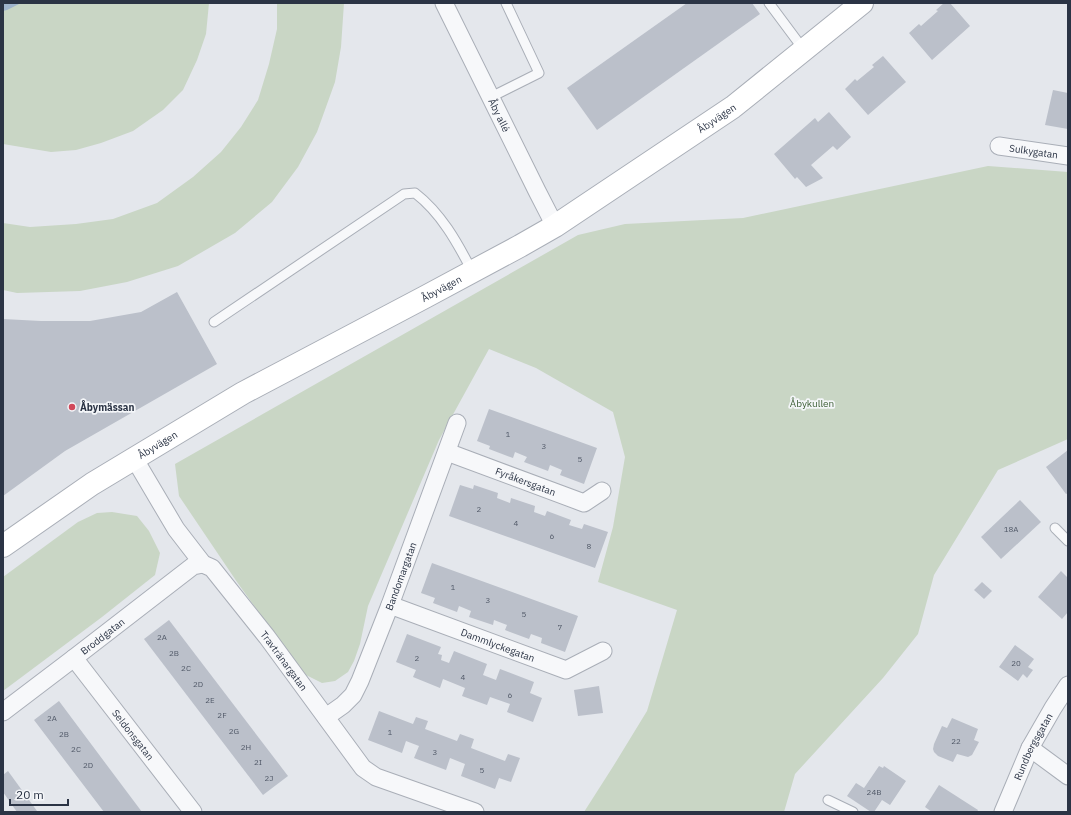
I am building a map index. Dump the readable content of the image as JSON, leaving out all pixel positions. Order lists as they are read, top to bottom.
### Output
{
  "streets": {
    "street": [
      "Åby allé",
      "Åbyvägen",
      "Sulkygatan",
      "Fyråkersgatan",
      "Bandomargatan",
      "Broddgatan",
      "Dammlyckegatan",
      "Travtränargatan",
      "Seldonsgatan",
      "Rundbergsgatan"
    ]
  },
  "crossings": [
    ["Åby allé", "Åbyvägen"],
    ["Åbyvägen", "Travtränargatan"],
    ["Fyråkersgatan", "Bandomargatan"],
    ["Bandomargatan", "Dammlyckegatan"],
    ["Bandomargatan", "Travtränargatan"],
    ["Broddgatan", "Travtränargatan"],
    ["Broddgatan", "Seldonsgatan"]
  ],
  "parks": ["Åbykullen"],
  "places": ["Åbymässan"],
  "house_numbers": [
    "1",
    "3",
    "5",
    "2",
    "4",
    "18A",
    "6",
    "8",
    "1",
    "3",
    "5",
    "7",
    "2A",
    "2B",
    "2",
    "20",
    "2C",
    "4",
    "2D",
    "6",
    "2E",
    "2F",
    "2A",
    "2G",
    "1",
    "2B",
    "22",
    "2H",
    "2C",
    "3",
    "2I",
    "2D",
    "5",
    "2J",
    "24B"
  ],
  "scale_bar": "20 m"
}
